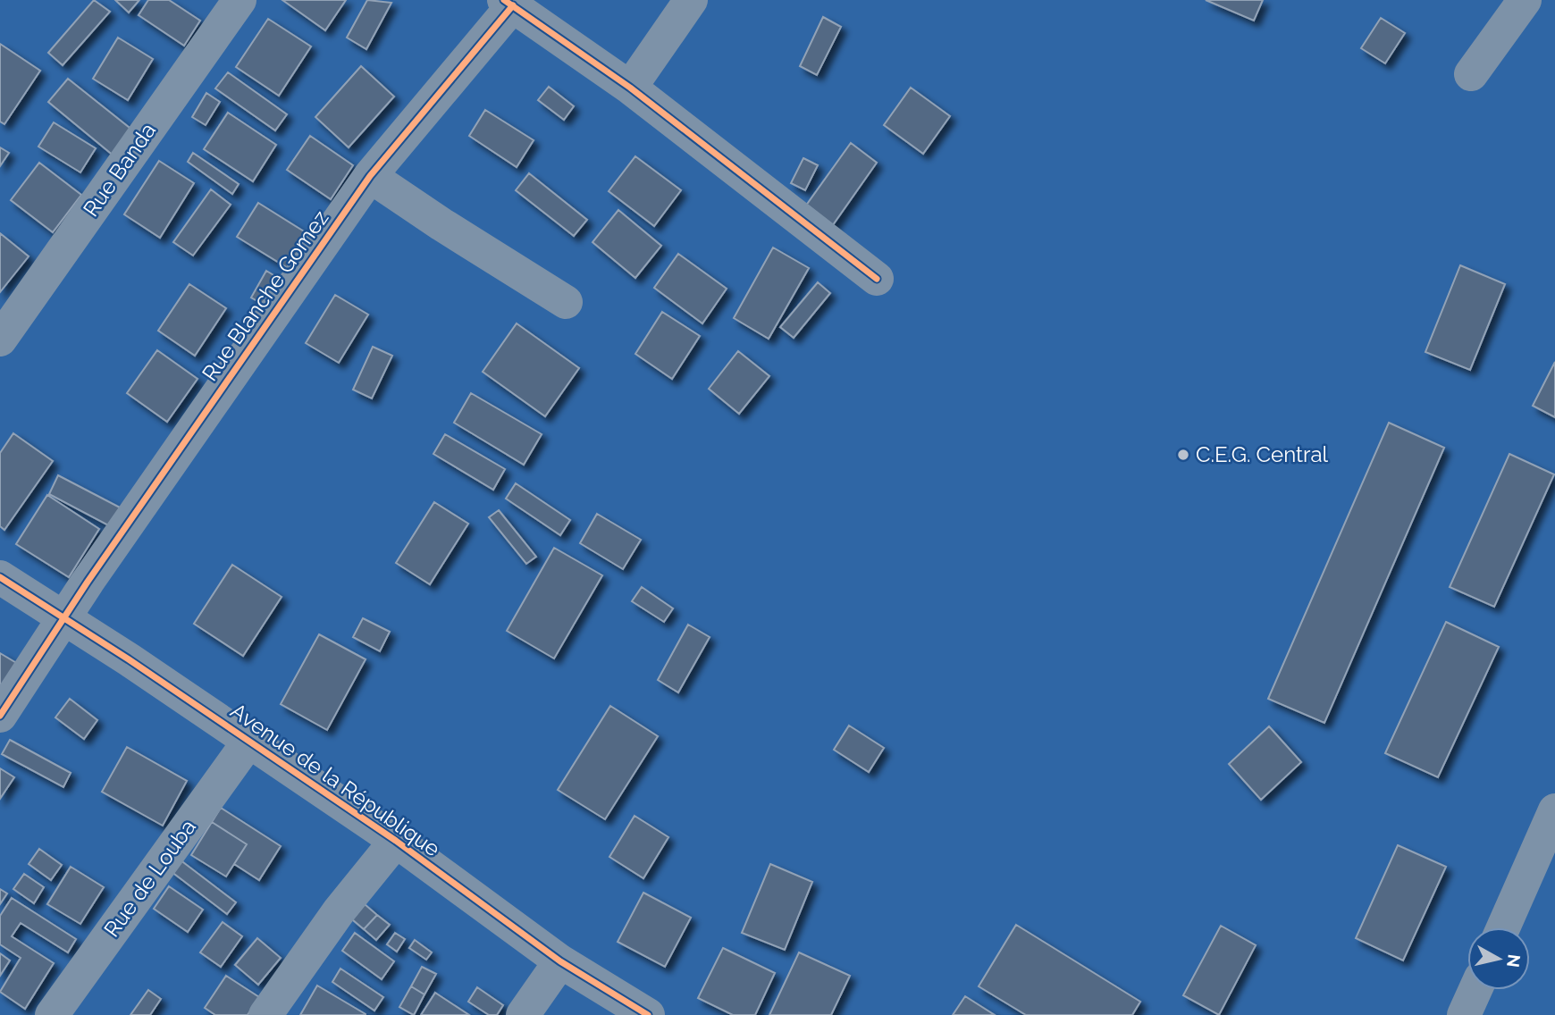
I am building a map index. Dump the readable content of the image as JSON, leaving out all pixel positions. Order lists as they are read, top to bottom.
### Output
{
  "streets": {
    "street": [
      "Rue Banda",
      "Rue Blanche Gomez",
      "Avenue de la République",
      "Rue de Louba"
    ]
  },
  "crossings": [
    ["Rue Blanche Gomez", "Avenue de la République"],
    ["Avenue de la République", "Rue de Louba"]
  ],
  "places": ["C.E.G. Central"],
  "north": "right"
}
